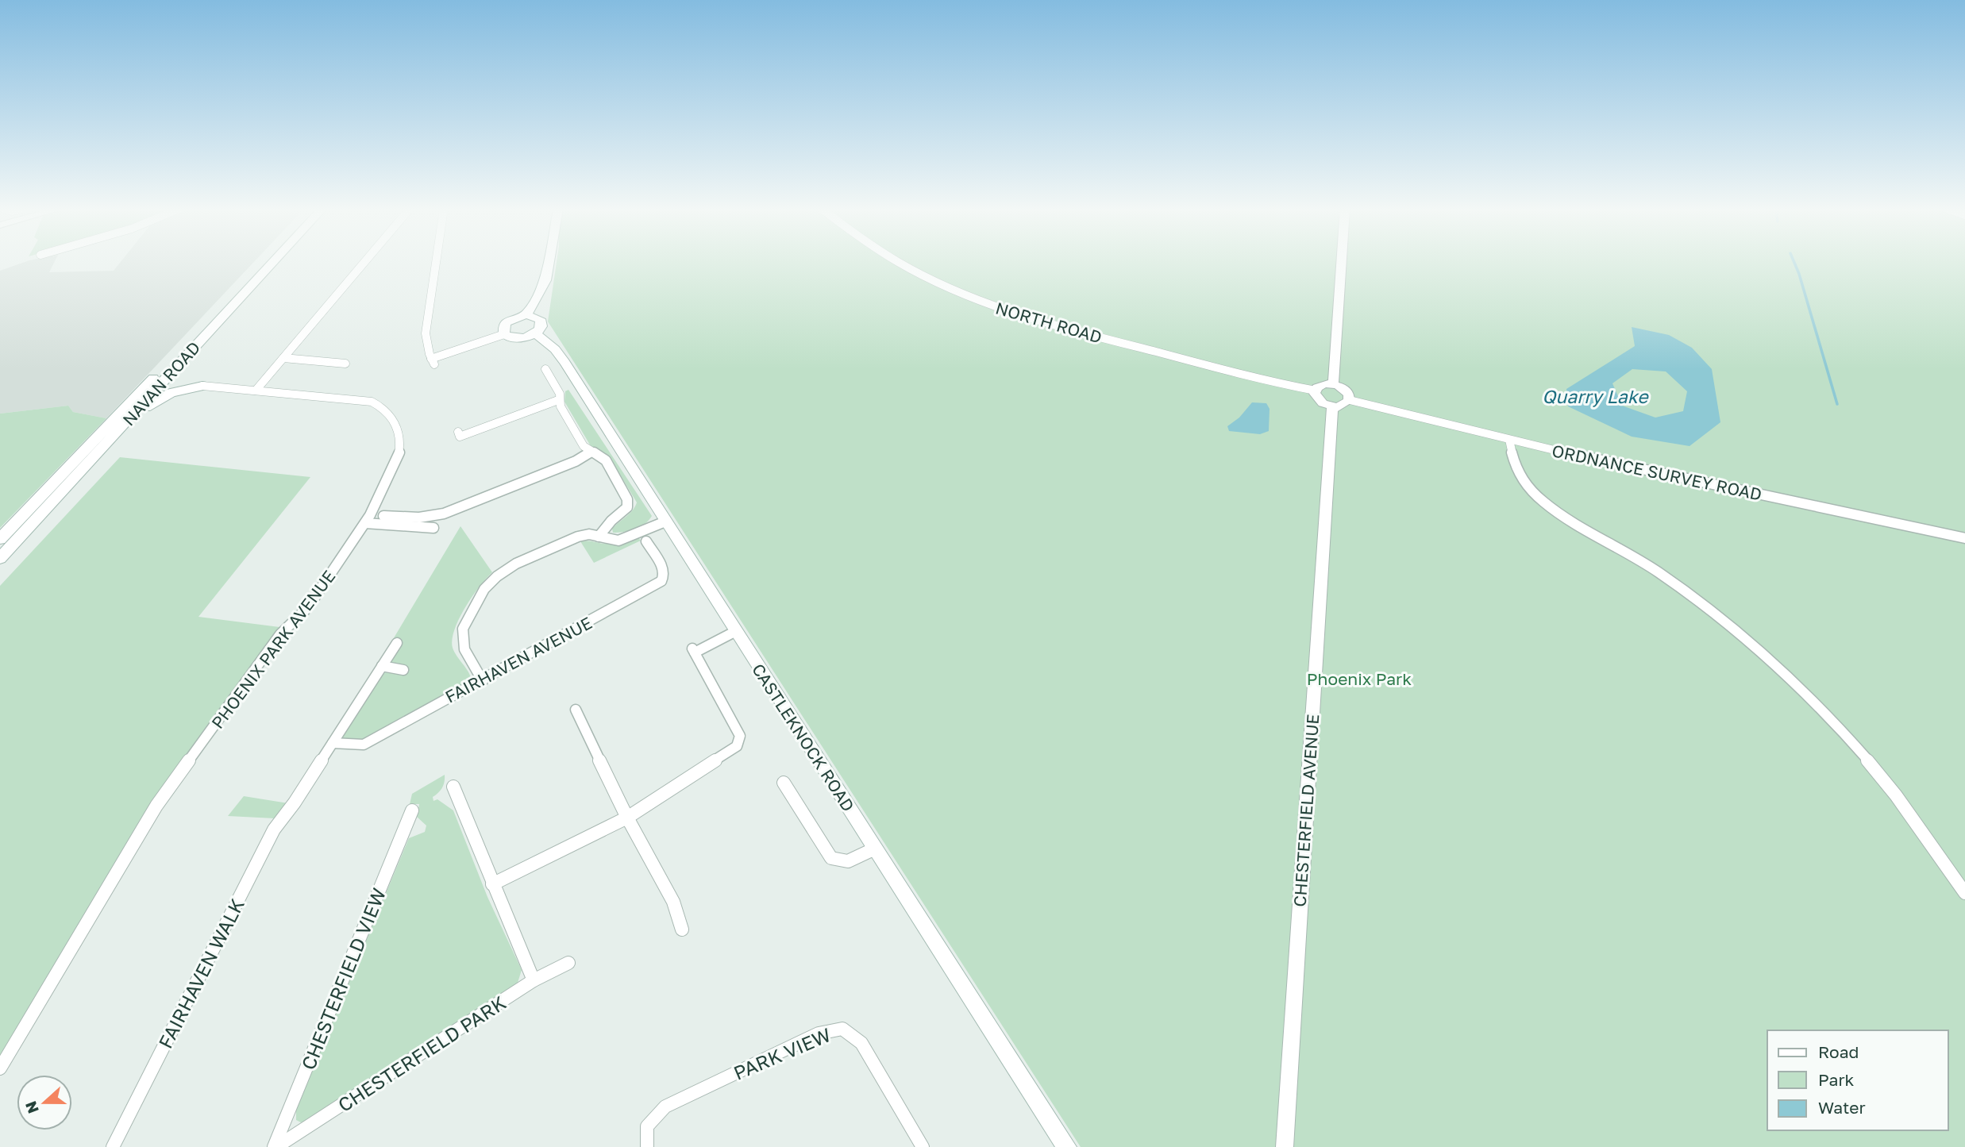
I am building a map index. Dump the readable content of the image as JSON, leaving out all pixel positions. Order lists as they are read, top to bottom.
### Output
{
  "streets": {
    "main road": ["NAVAN ROAD", "CASTLEKNOCK ROAD"],
    "street": [
      "NORTH ROAD",
      "ORDNANCE SURVEY ROAD",
      "PHOENIX PARK AVENUE",
      "FAIRHAVEN AVENUE",
      "CHESTERFIELD AVENUE",
      "FAIRHAVEN WALK",
      "CHESTERFIELD VIEW",
      "CHESTERFIELD PARK",
      "PARK VIEW"
    ]
  },
  "crossings": [
    ["ORDNANCE SURVEY ROAD", "CHESTERFIELD AVENUE"],
    ["FAIRHAVEN AVENUE", "FAIRHAVEN WALK"],
    ["CHESTERFIELD VIEW", "CHESTERFIELD PARK"]
  ],
  "water": ["Quarry Lake"],
  "parks": ["Phoenix Park"],
  "legend": ["Road", "Park", "Water"],
  "north": "left"
}
